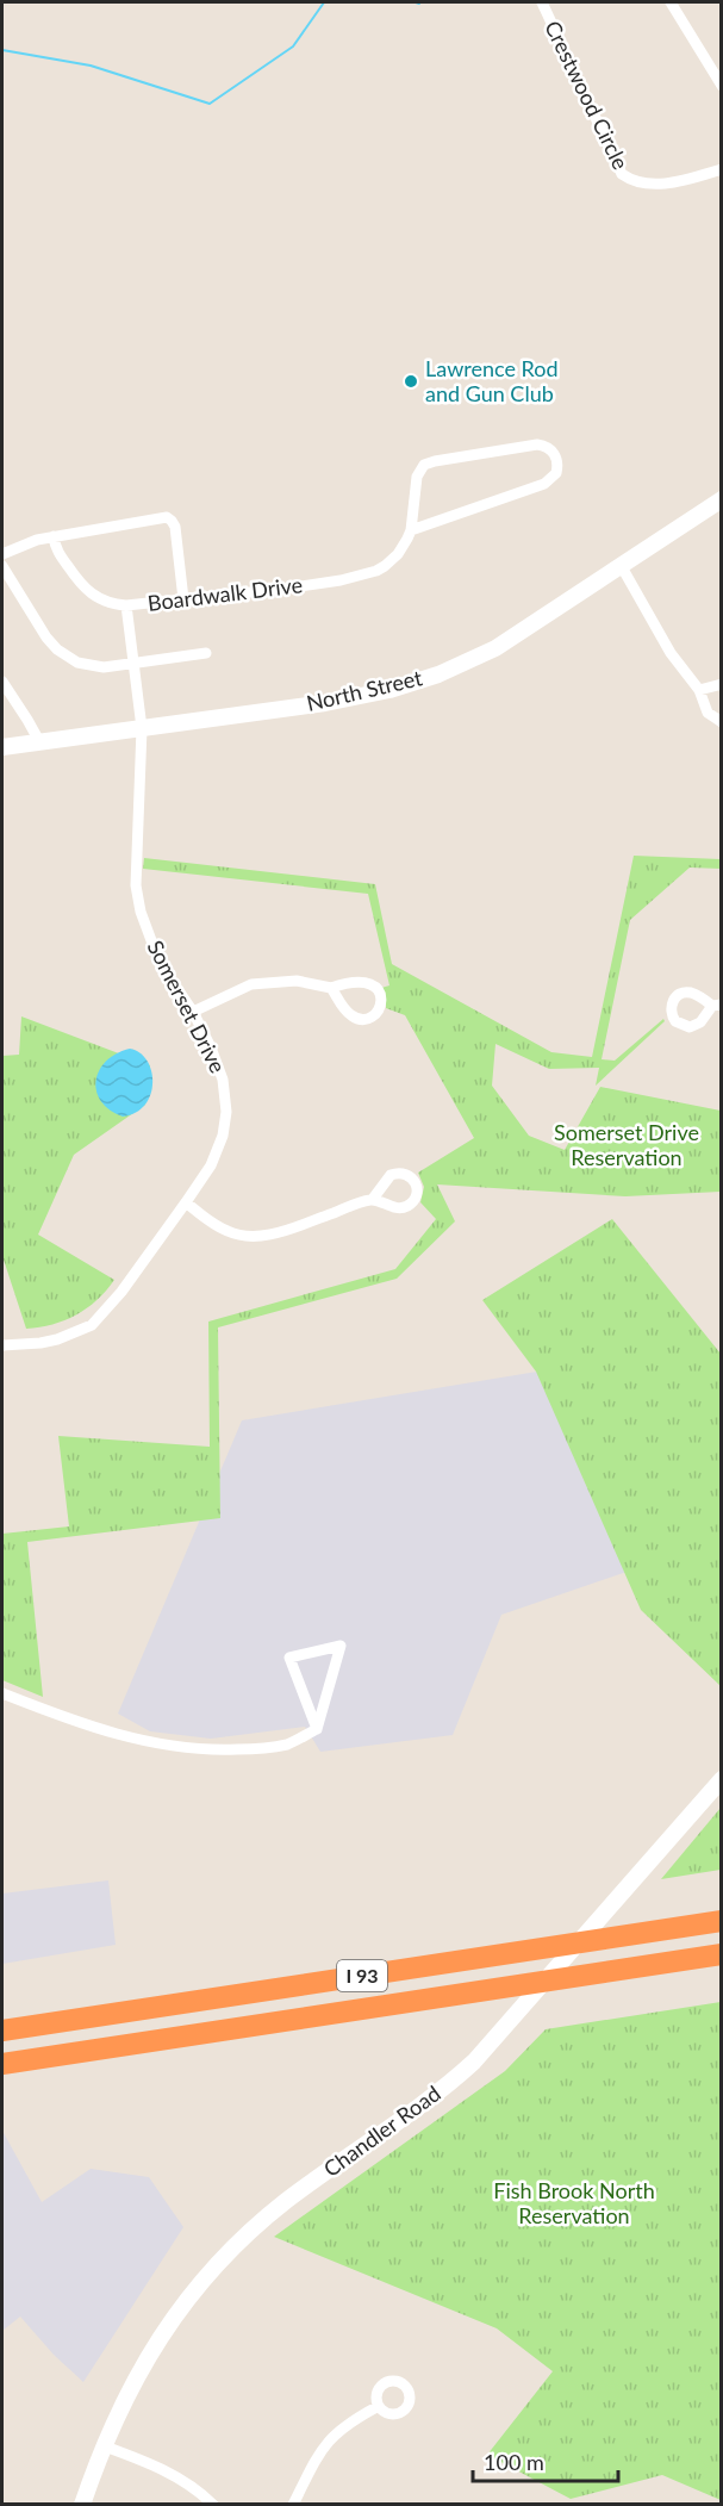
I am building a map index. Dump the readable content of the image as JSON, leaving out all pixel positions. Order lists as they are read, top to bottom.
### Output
{
  "streets": {
    "highway": ["I 93"],
    "street": [
      "Crestwood Circle",
      "Boardwalk Drive",
      "North Street",
      "Somerset Drive",
      "Chandler Road"
    ]
  },
  "crossings": [
    ["Boardwalk Drive", "Somerset Drive"],
    ["North Street", "Somerset Drive"]
  ],
  "parks": ["Somerset Drive Reservation", "Fish Brook North Reservation"],
  "places": ["Lawrence Rod and Gun Club"],
  "scale_bar": "100 m"
}
